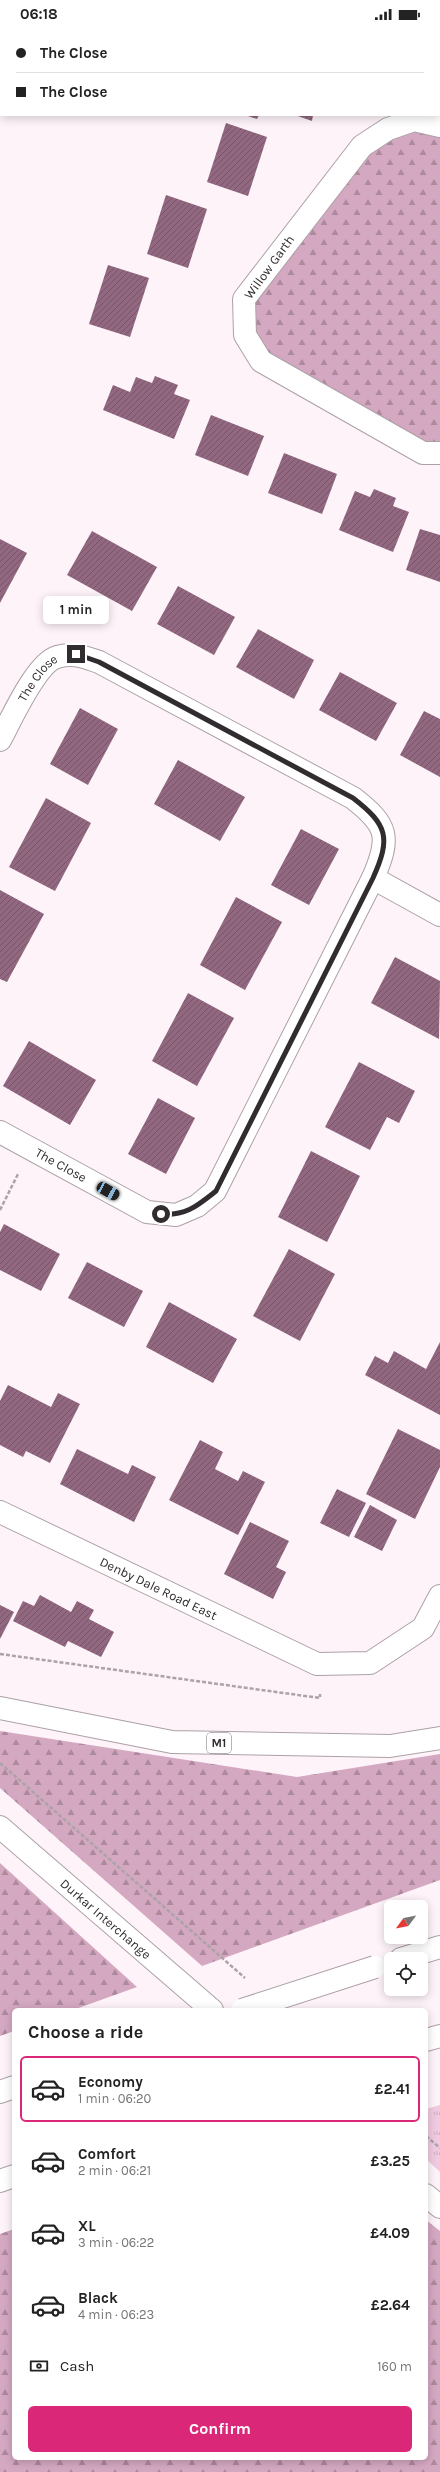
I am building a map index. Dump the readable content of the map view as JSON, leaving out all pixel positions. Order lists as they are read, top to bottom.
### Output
{
  "streets": {
    "main road": [
      "Willow Garth",
      "The Close",
      "Denby Dale Road East",
      "M1",
      "Durkar Interchange"
    ]
  },
  "north": "bottom left",
  "page": {
    "status": "06:18",
    "banner": ["The Close", "The Close"],
    "bubble": "1 min",
    "heading": "Choose a ride",
    "list": [
      {
        "name": "Economy",
        "note": "1 min · 06:20",
        "value": "£2.41"
      },
      {
        "name": "Comfort",
        "note": "2 min · 06:21",
        "value": "£3.25"
      },
      {
        "name": "XL",
        "note": "3 min · 06:22",
        "value": "£4.09"
      },
      {
        "name": "Black",
        "note": "4 min · 06:23",
        "value": "£2.64"
      }
    ],
    "pay": ["Cash", "160 m"],
    "buttons": "Confirm"
  }
}
